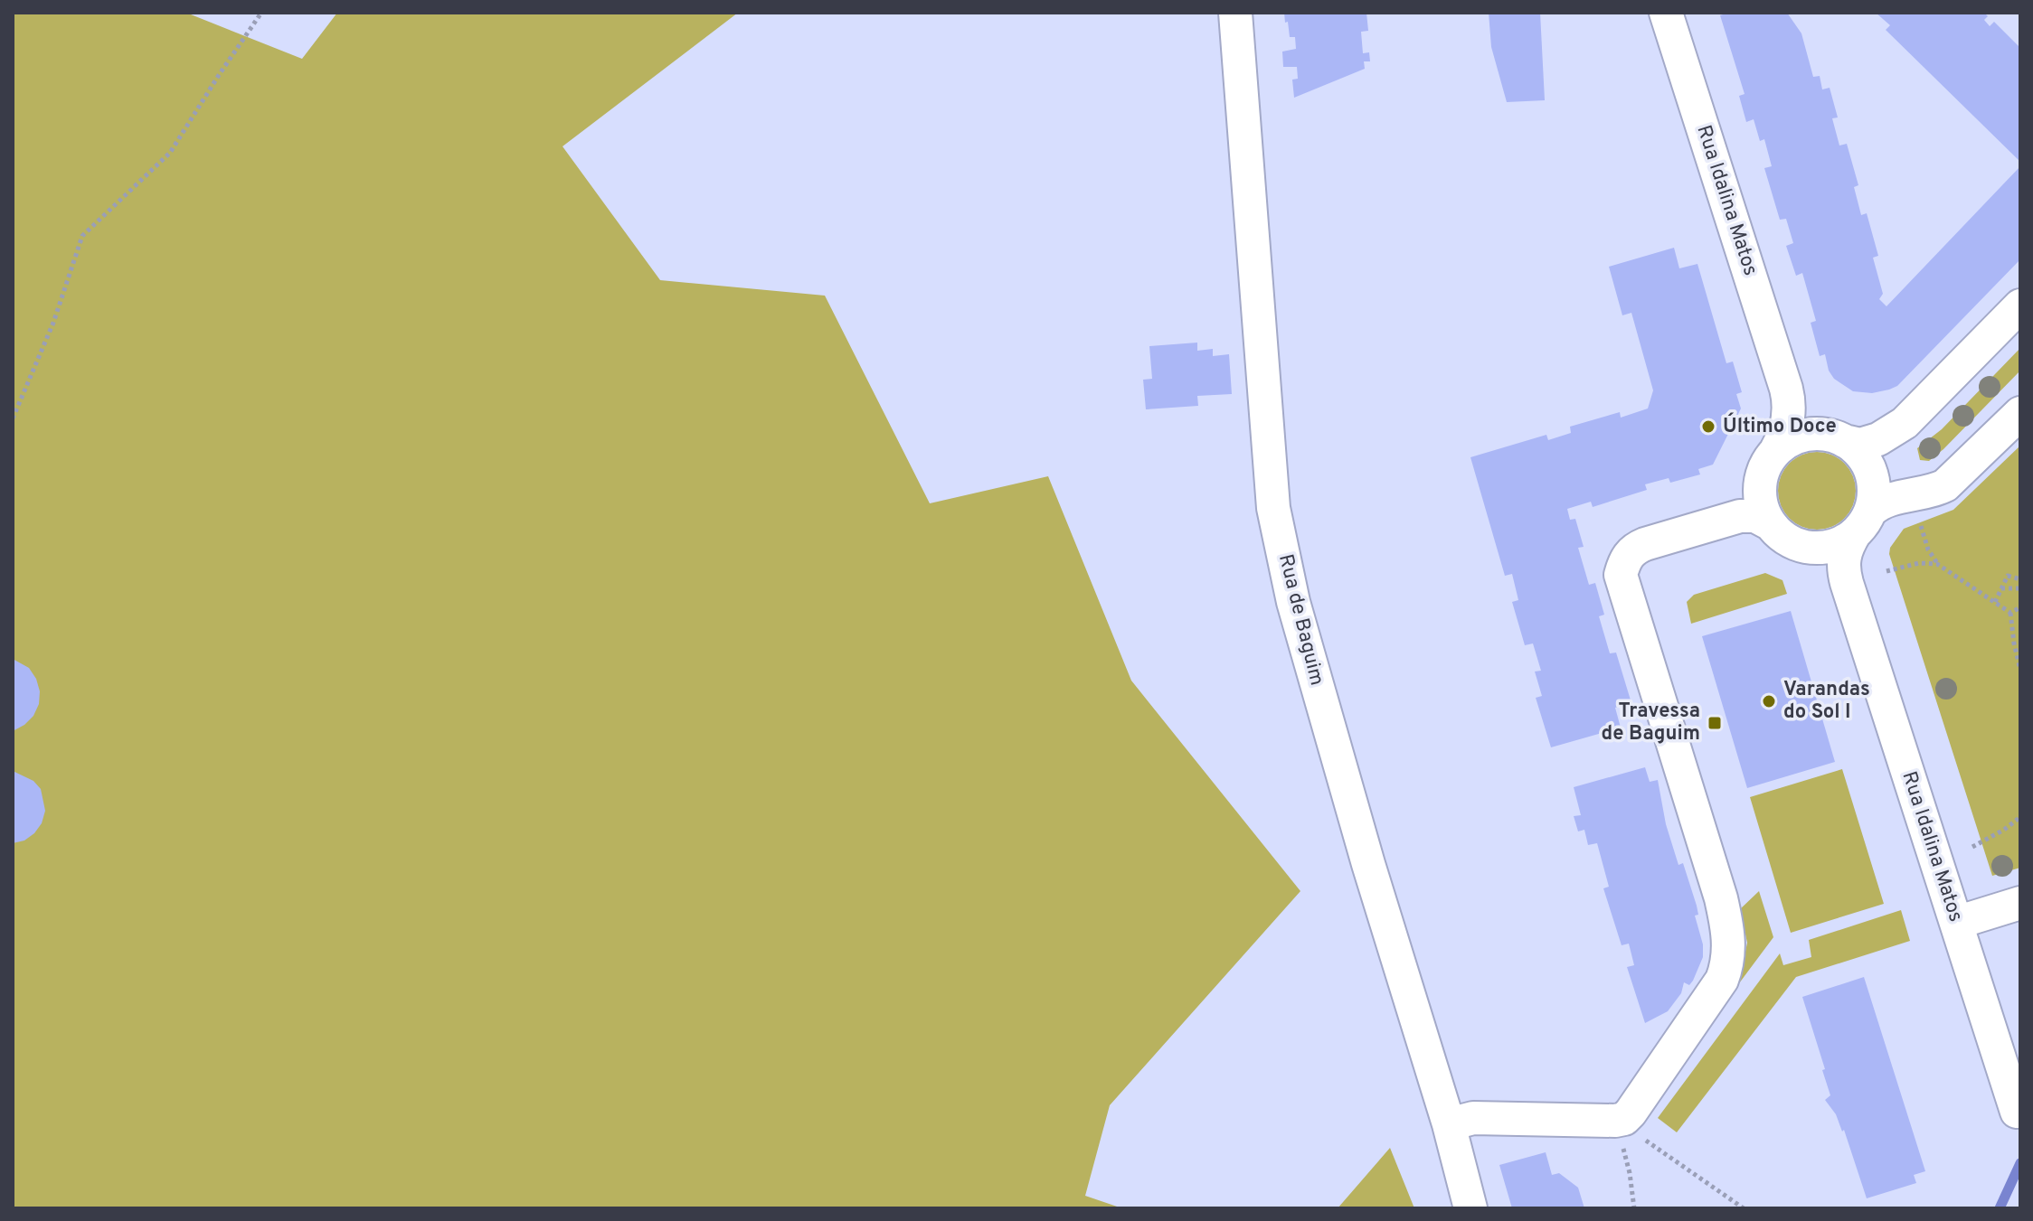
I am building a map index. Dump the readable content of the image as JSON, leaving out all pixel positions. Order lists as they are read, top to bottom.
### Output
{
  "streets": {
    "street": ["Rua Idalina Matos", "Rua de Baguim"]
  },
  "places": {
    "other": ["Último Doce", "Varandas do Sol I"],
    "transit": ["Travessa de Baguim"]
  }
}
